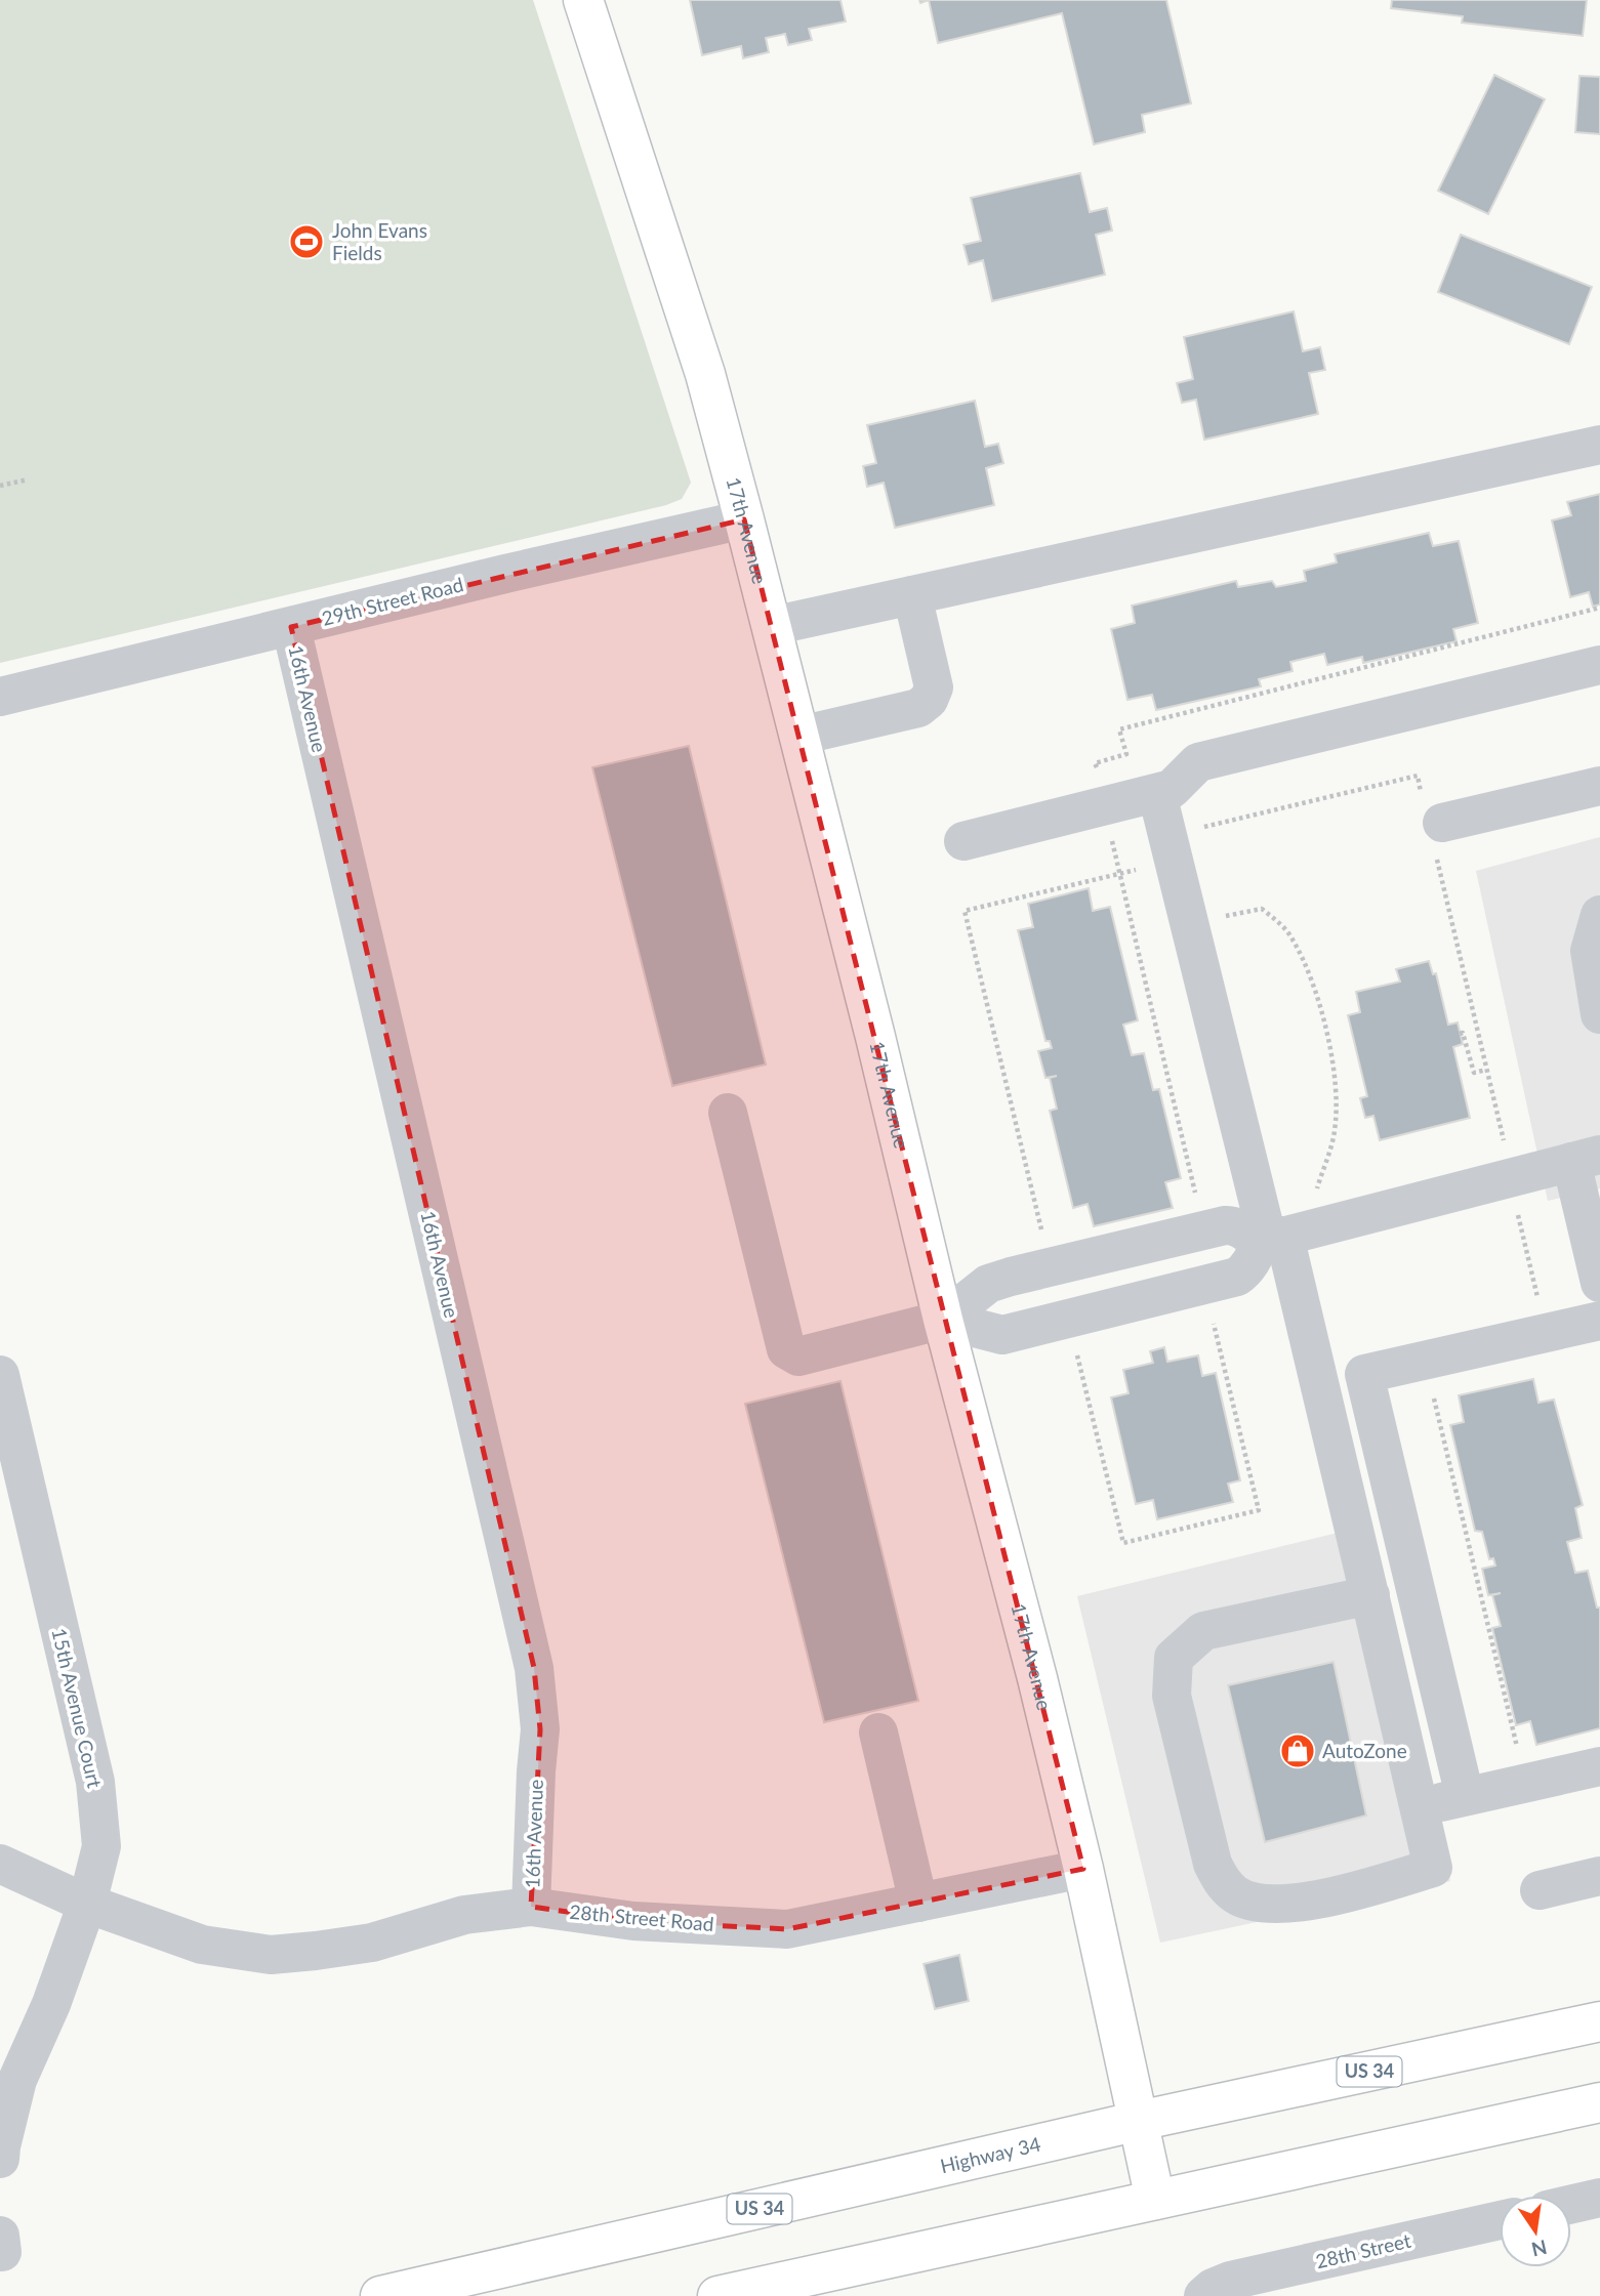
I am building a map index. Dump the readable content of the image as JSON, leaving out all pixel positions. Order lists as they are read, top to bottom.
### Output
{
  "streets": {
    "main road": ["17th Avenue", "US 34", "Highway 34"],
    "street": [
      "29th Street Road",
      "16th Avenue",
      "15th Avenue Court",
      "28th Street Road",
      "28th Street"
    ]
  },
  "crossings": [
    ["17th Avenue", "29th Street Road"],
    ["17th Avenue", "28th Street Road"],
    ["17th Avenue", "Highway 34"],
    ["29th Street Road", "16th Avenue"],
    ["16th Avenue", "28th Street Road"],
    ["15th Avenue Court", "28th Street Road"]
  ],
  "places": {
    "sports": ["John Evans Fields"],
    "shop": ["AutoZone"]
  },
  "north": "bottom"
}
